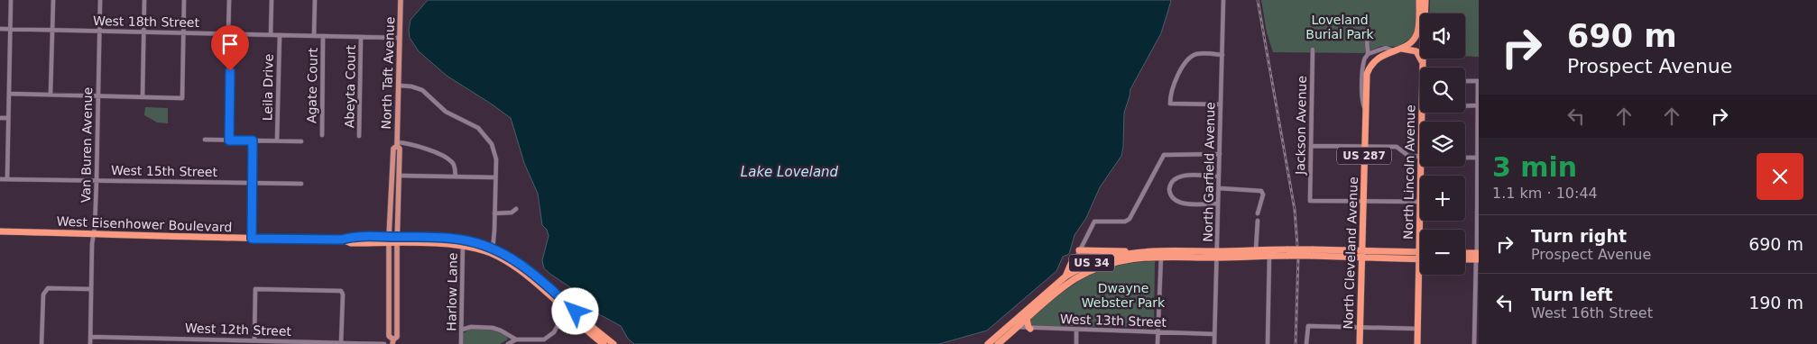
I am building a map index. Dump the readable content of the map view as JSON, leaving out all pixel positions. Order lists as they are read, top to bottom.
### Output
{
  "streets": {
    "highway": [
      "US 287",
      "North Lincoln Avenue",
      "West Eisenhower Boulevard",
      "North Cleveland Avenue",
      "US 34"
    ],
    "main road": ["North Taft Avenue"],
    "street": [
      "West 18th Street",
      "Agate Court",
      "Abeyta Court",
      "Leila Drive",
      "Jackson Avenue",
      "Van Buren Avenue",
      "West 15th Street",
      "North Garfield Avenue",
      "Harlow Lane",
      "West 13th Street",
      "West 12th Street"
    ]
  },
  "crossings": [
    ["West 18th Street", "North Taft Avenue"],
    ["West 18th Street", "Agate Court"],
    ["West 18th Street", "Abeyta Court"],
    ["West 18th Street", "Leila Drive"],
    ["West 18th Street", "Van Buren Avenue"],
    ["North Taft Avenue", "West Eisenhower Boulevard"],
    ["Jackson Avenue", "North Cleveland Avenue"],
    ["Van Buren Avenue", "West 15th Street"],
    ["Van Buren Avenue", "West Eisenhower Boulevard"],
    ["Van Buren Avenue", "West 12th Street"],
    ["North Garfield Avenue", "US 34"],
    ["North Garfield Avenue", "West 13th Street"],
    ["North Lincoln Avenue", "US 34"],
    ["West Eisenhower Boulevard", "Harlow Lane"],
    ["North Cleveland Avenue", "US 34"],
    ["US 34", "West 13th Street"]
  ],
  "water": ["Lake Loveland"],
  "parks": ["Loveland Burial Park", "Dwayne Webster Park"],
  "page": {
    "turn": ["690 m", "Prospect Avenue"],
    "map_buttons": ["+", "−"],
    "heading": ["3 min", "1.1 km · 10:44"],
    "list": [
      {
        "name": "Turn right",
        "note": "Prospect Avenue",
        "value": "690 m"
      },
      {
        "name": "Turn left",
        "note": "West 16th Street",
        "value": "190 m"
      }
    ]
  }
}
